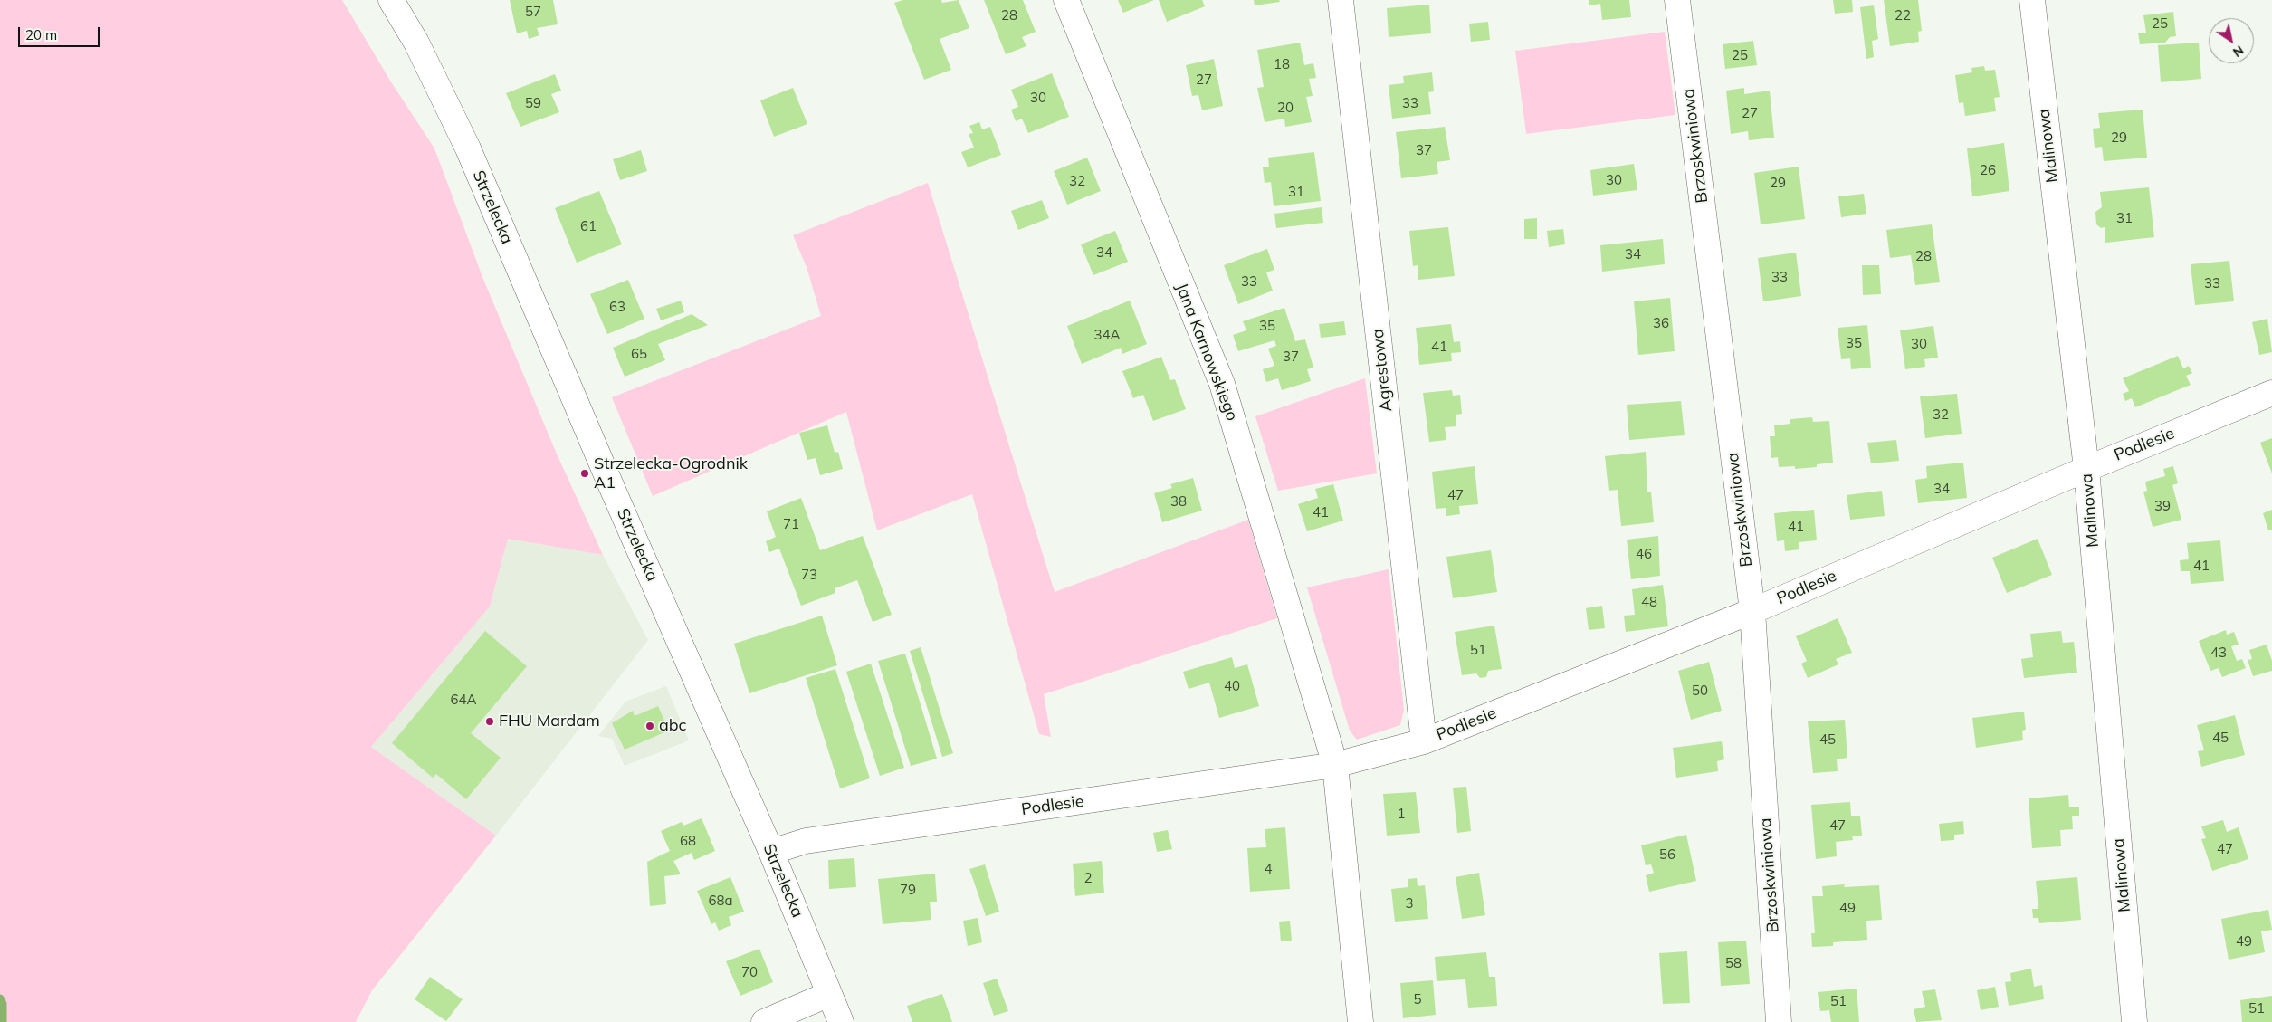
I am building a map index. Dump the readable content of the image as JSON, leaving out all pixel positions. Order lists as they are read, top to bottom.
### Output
{
  "streets": {
    "street": [
      "Brzoskwiniowa",
      "Malinowa",
      "Strzelecka",
      "Jana Karnowskiego",
      "Agrestowa",
      "Podlesie"
    ]
  },
  "crossings": [
    ["Brzoskwiniowa", "Podlesie"],
    ["Malinowa", "Podlesie"],
    ["Strzelecka", "Podlesie"],
    ["Jana Karnowskiego", "Podlesie"],
    ["Agrestowa", "Podlesie"]
  ],
  "places": ["Strzelecka-Ogrodnik A1", "FHU Mardam", "abc"],
  "house_numbers": [
    "57",
    "28",
    "22",
    "25",
    "25",
    "18",
    "27",
    "30",
    "59",
    "33",
    "20",
    "27",
    "29",
    "37",
    "26",
    "30",
    "32",
    "29",
    "31",
    "31",
    "61",
    "34",
    "34",
    "28",
    "33",
    "33",
    "33",
    "63",
    "36",
    "35",
    "34A",
    "35",
    "30",
    "41",
    "65",
    "37",
    "32",
    "34",
    "47",
    "38",
    "39",
    "41",
    "71",
    "41",
    "46",
    "41",
    "73",
    "48",
    "51",
    "43",
    "40",
    "50",
    "64A",
    "45",
    "45",
    "1",
    "47",
    "68",
    "47",
    "56",
    "4",
    "2",
    "79",
    "68a",
    "3",
    "49",
    "49",
    "58",
    "70",
    "5",
    "51",
    "51"
  ],
  "scale_bar": "20 m",
  "north": "bottom right"
}
